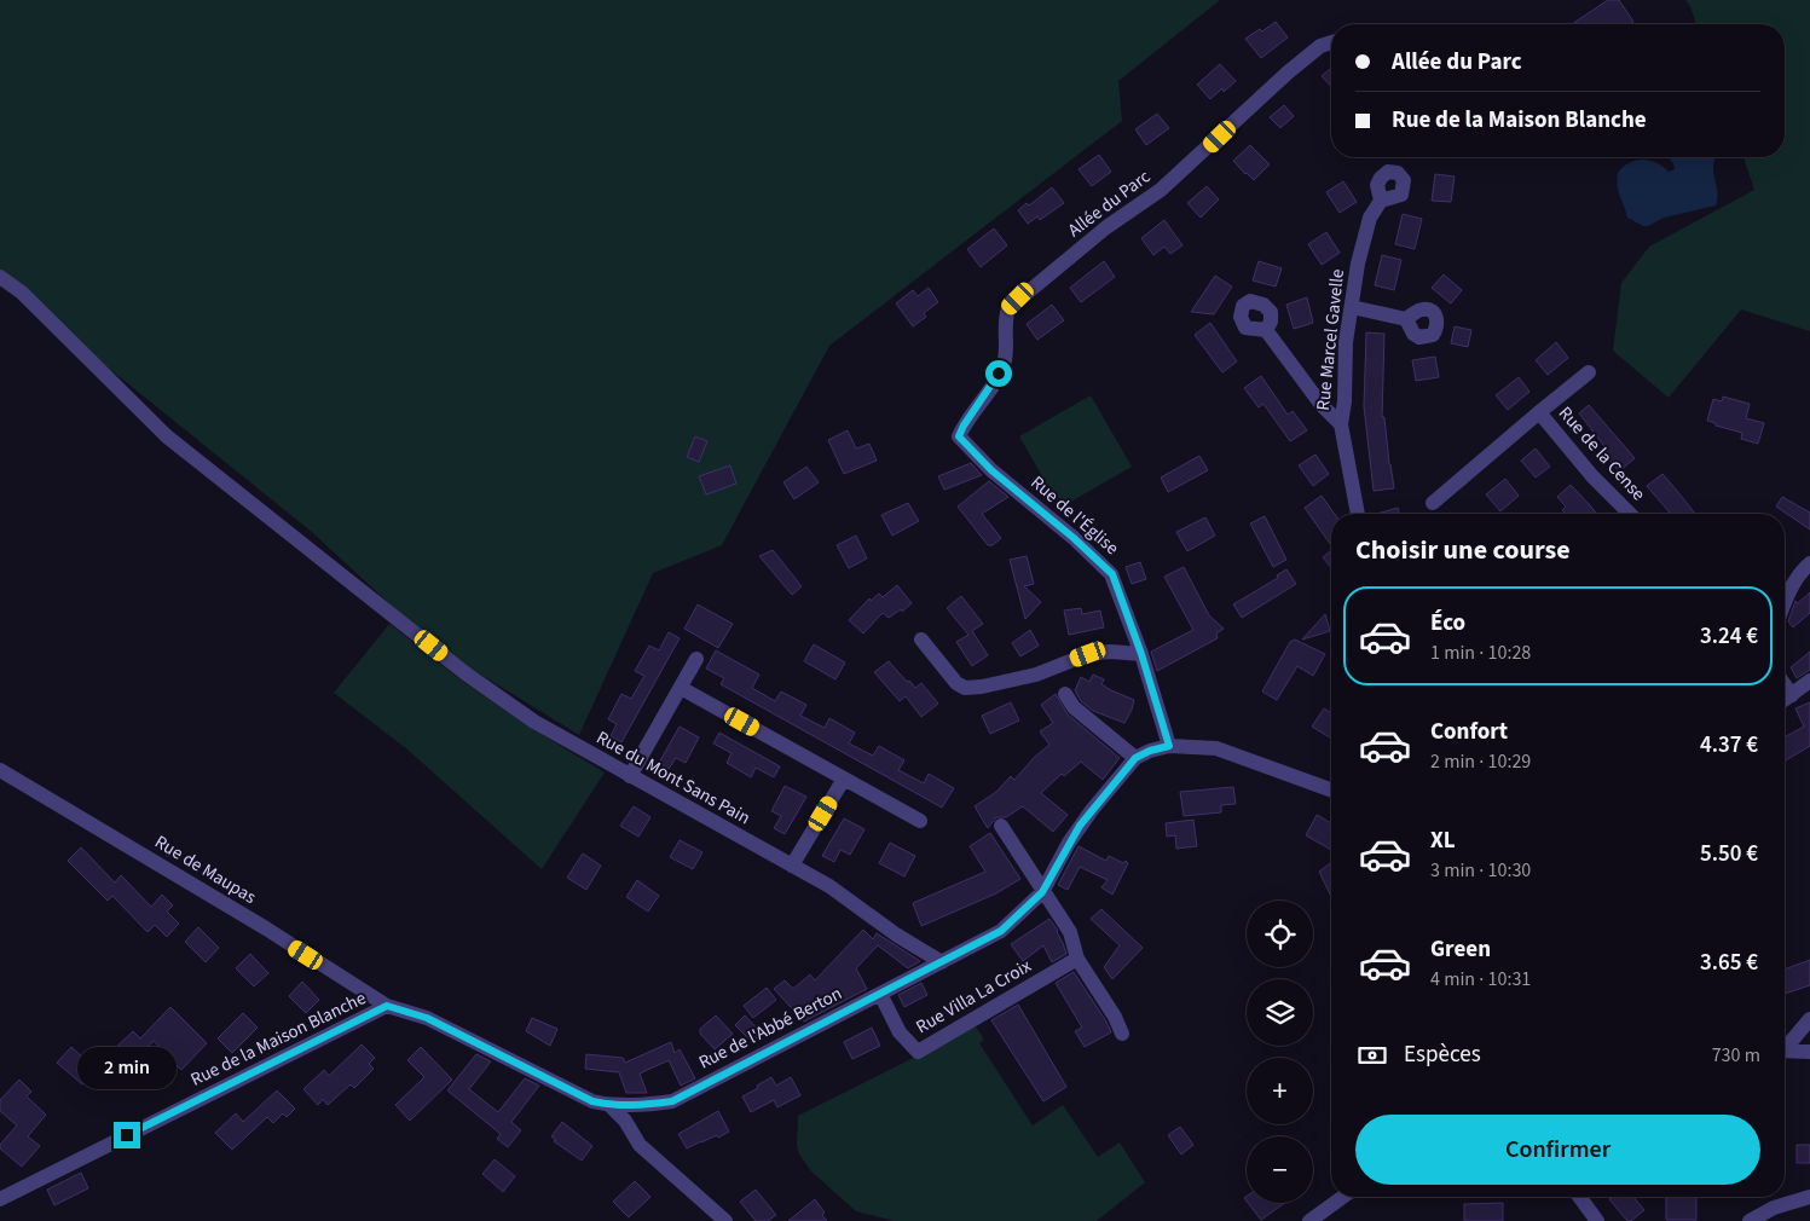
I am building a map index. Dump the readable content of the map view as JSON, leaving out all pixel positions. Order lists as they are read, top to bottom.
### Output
{
  "streets": {
    "street": [
      "Allée du Parc",
      "Rue Marcel Gavelle",
      "Rue de la Cense",
      "Rue de l'Église",
      "Rue du Mont Sans Pain",
      "Rue de Maupas",
      "Rue Villa La Croix",
      "Rue de l'Abbé Berton",
      "Rue de la Maison Blanche"
    ]
  },
  "crossings": [
    ["Allée du Parc", "Rue de l'Église"],
    ["Rue du Mont Sans Pain", "Rue de l'Abbé Berton"],
    ["Rue de Maupas", "Rue de la Maison Blanche"],
    ["Rue Villa La Croix", "Rue de l'Abbé Berton"],
    ["Rue de l'Abbé Berton", "Rue de la Maison Blanche"]
  ],
  "page": {
    "banner": ["Allée du Parc", "Rue de la Maison Blanche"],
    "heading": "Choisir une course",
    "list": [
      {
        "name": "Éco",
        "note": "1 min · 10:28",
        "value": "3.24 €"
      },
      {
        "name": "Confort",
        "note": "2 min · 10:29",
        "value": "4.37 €"
      },
      {
        "name": "XL",
        "note": "3 min · 10:30",
        "value": "5.50 €"
      },
      {
        "name": "Green",
        "note": "4 min · 10:31",
        "value": "3.65 €"
      }
    ],
    "map_buttons": ["+", "−"],
    "pay": ["Espèces", "730 m"],
    "bubble": "2 min",
    "buttons": "Confirmer"
  }
}
